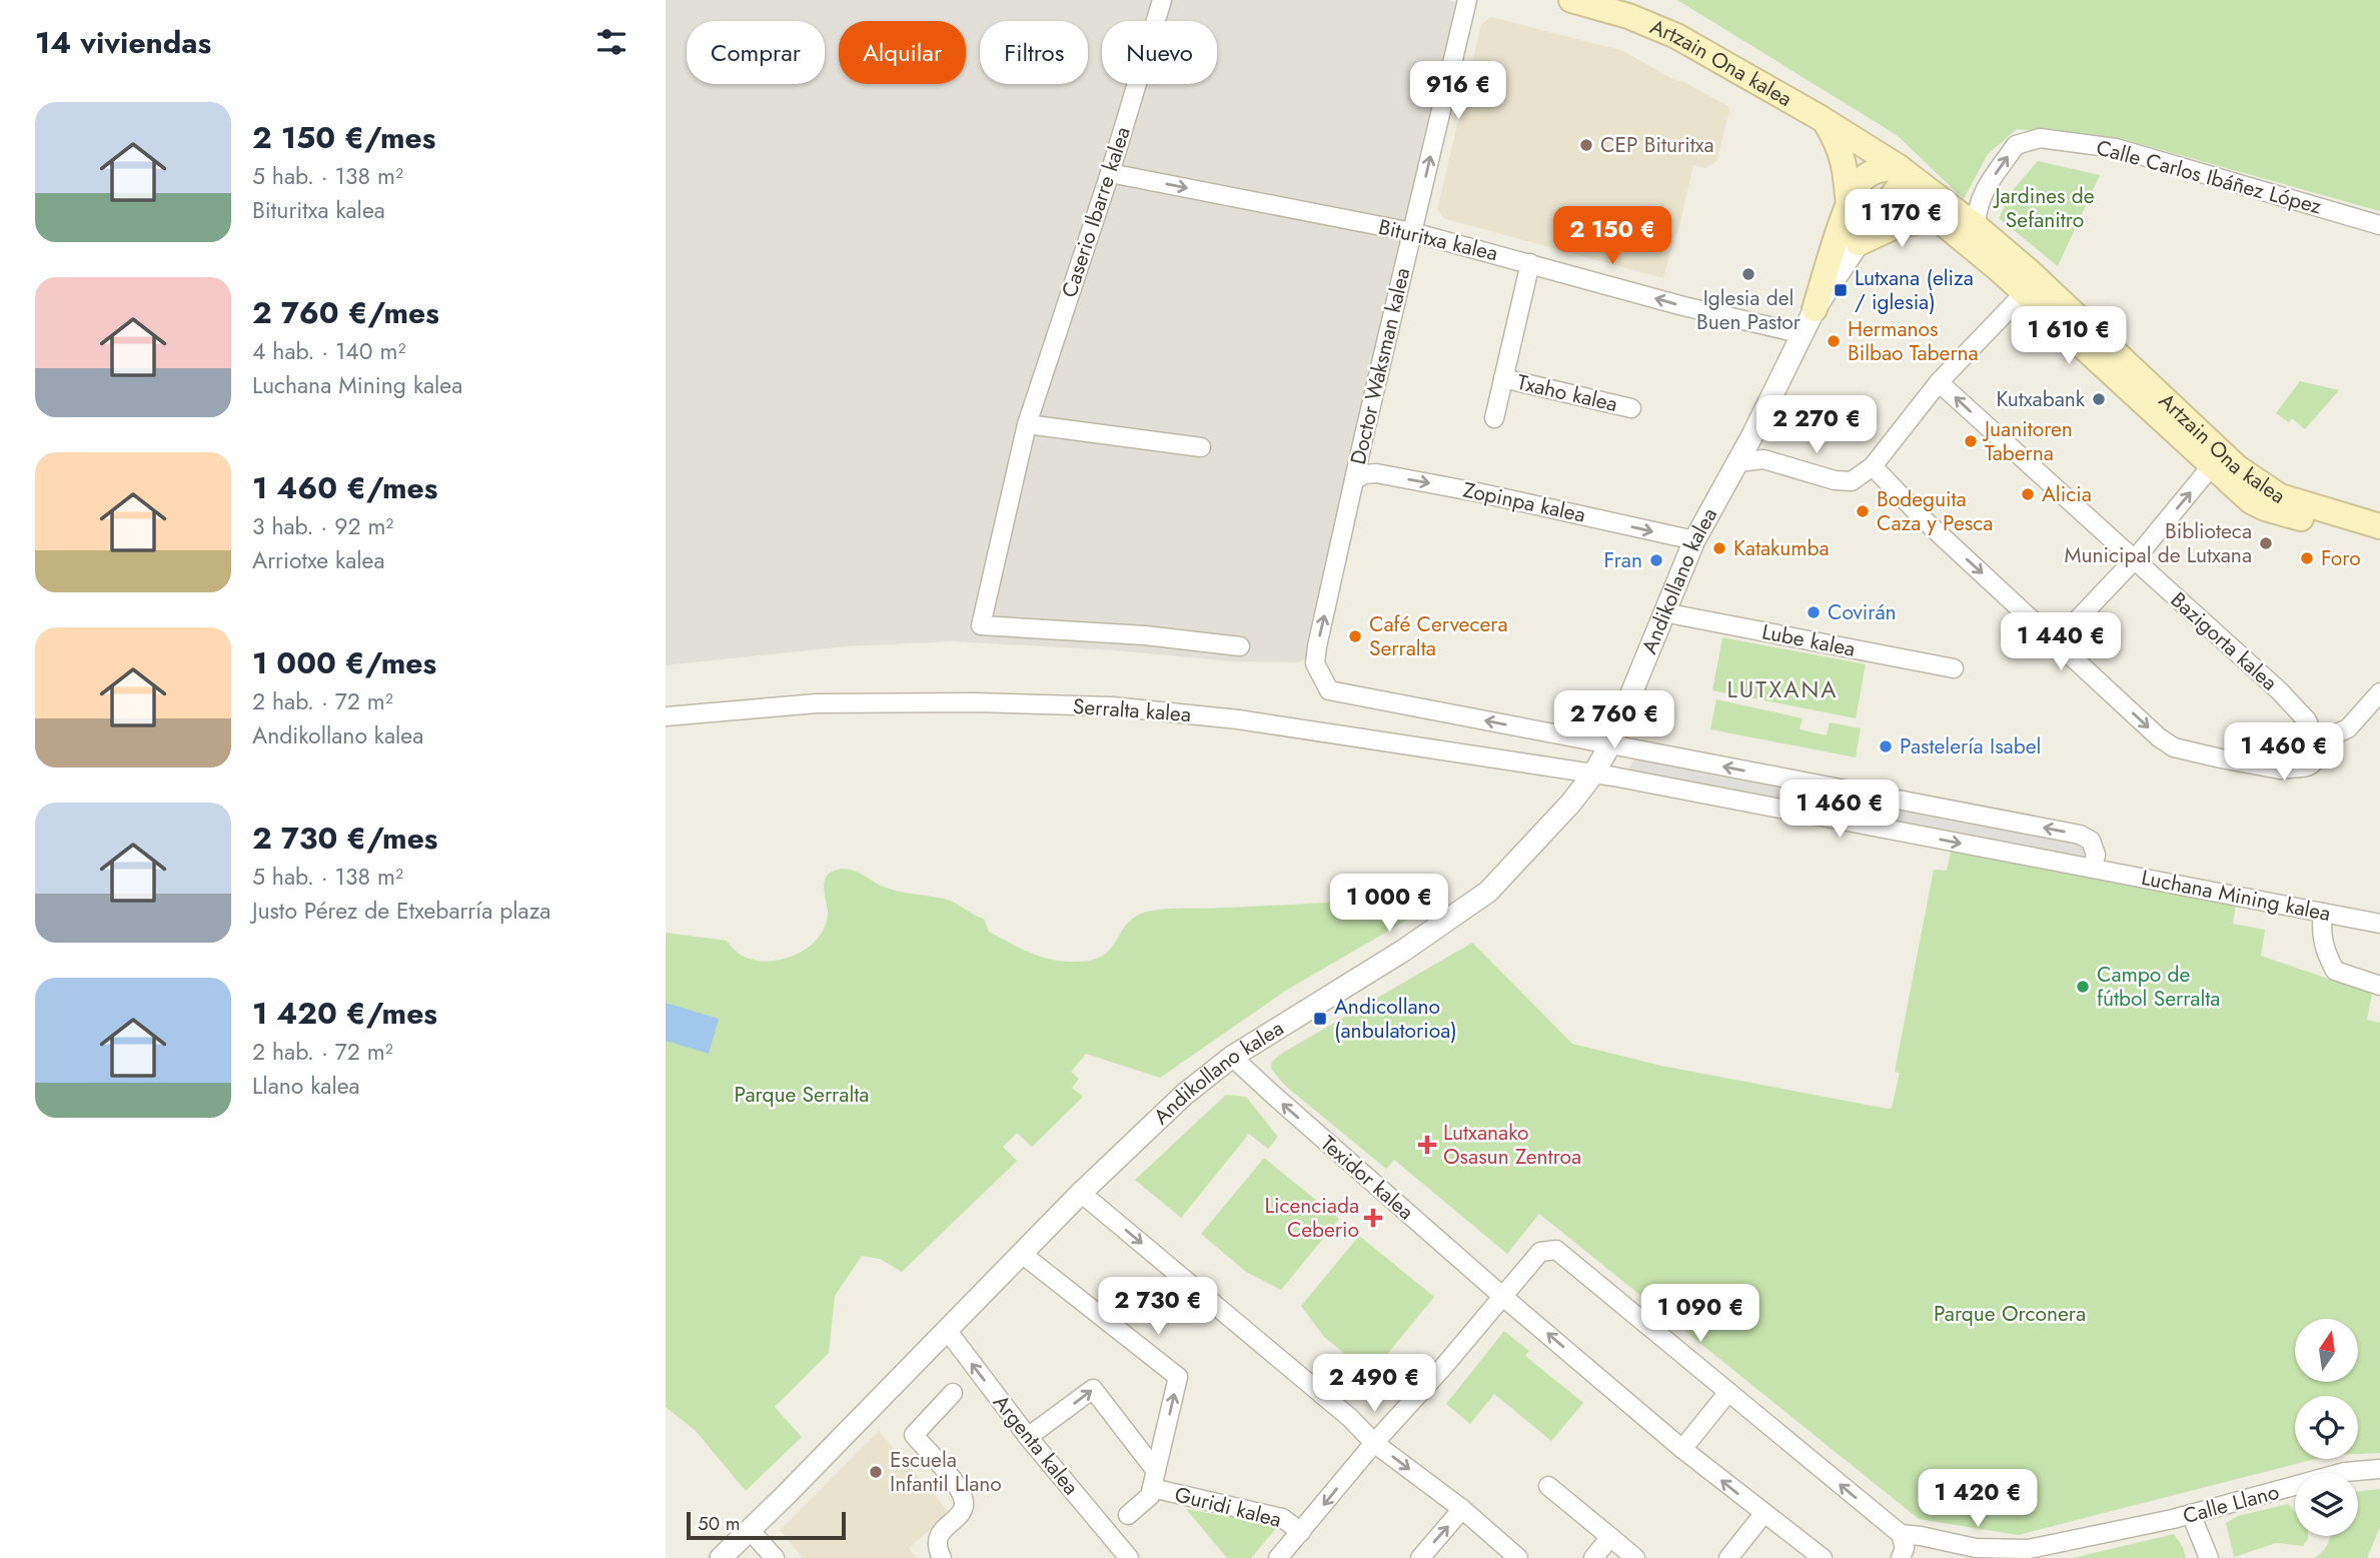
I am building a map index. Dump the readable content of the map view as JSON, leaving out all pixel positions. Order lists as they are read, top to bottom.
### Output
{
  "streets": {
    "main road": ["Artzain Ona kalea"],
    "street": [
      "Calle Carlos Ibáñez López",
      "Caserio Ibarre kalea",
      "Bituritxa kalea",
      "Doctor Waksman kalea",
      "Txaho kalea",
      "Zopinpa kalea",
      "Andikollano kalea",
      "Lube kalea",
      "Bazigorta kalea",
      "Serralta kalea",
      "Luchana Mining kalea",
      "Texidor kalea",
      "Argenta kalea",
      "Calle Llano",
      "Guridi kalea"
    ]
  },
  "crossings": [
    ["Artzain Ona kalea", "Calle Carlos Ibáñez López"],
    ["Caserio Ibarre kalea", "Bituritxa kalea"],
    ["Bituritxa kalea", "Doctor Waksman kalea"],
    ["Bituritxa kalea", "Andikollano kalea"],
    ["Doctor Waksman kalea", "Zopinpa kalea"],
    ["Doctor Waksman kalea", "Andikollano kalea"],
    ["Zopinpa kalea", "Andikollano kalea"],
    ["Andikollano kalea", "Lube kalea"],
    ["Andikollano kalea", "Serralta kalea"],
    ["Andikollano kalea", "Luchana Mining kalea"],
    ["Andikollano kalea", "Texidor kalea"],
    ["Andikollano kalea", "Argenta kalea"],
    ["Serralta kalea", "Luchana Mining kalea"],
    ["Texidor kalea", "Guridi kalea"]
  ],
  "one_way": ["Calle Carlos Ibáñez López", "Zopinpa kalea", "Argenta kalea"],
  "districts": ["LUTXANA"],
  "parks": ["Jardines de Sefanitro", "Parque Serralta", "Parque Orconera"],
  "places": {
    "other": [
      "CEP Bituritxa",
      "Iglesia del Buen Pastor",
      "Hermanos Bilbao Taberna",
      "Kutxabank",
      "Juanitoren Taberna",
      "Alicia",
      "Bodeguita Caza y Pesca",
      "Biblioteca Municipal de Lutxana",
      "Katakumba",
      "Foro",
      "Fran",
      "Covirán",
      "Café Cervecera Serralta",
      "Pastelería Isabel",
      "Campo de fútbol Serralta",
      "Escuela Infantil Llano"
    ],
    "transit": ["Lutxana (eliza / iglesia)", "Andicollano (anbulatorioa)"],
    "health": ["Lutxanako Osasun Zentroa", "Licenciada Ceberio"]
  },
  "scale_bar": "50 m",
  "north": "top",
  "page": {
    "heading": "14 viviendas",
    "chip": [
      "Comprar",
      "Alquilar",
      "Filtros",
      "Nuevo"
    ],
    "price": [
      "916 €",
      "1 170 €",
      "2 150 €",
      "1 610 €",
      "2 270 €",
      "1 440 €",
      "2 760 €",
      "1 460 €",
      "1 460 €",
      "1 000 €",
      "2 730 €",
      "1 090 €",
      "2 490 €",
      "1 420 €"
    ],
    "list": [
      {
        "name": "2 150 €/mes",
        "note": "5 hab. · 138 m² · Bituritxa kalea"
      },
      {
        "name": "2 760 €/mes",
        "note": "4 hab. · 140 m² · Luchana Mining kalea"
      },
      {
        "name": "1 460 €/mes",
        "note": "3 hab. · 92 m² · Arriotxe kalea"
      },
      {
        "name": "1 000 €/mes",
        "note": "2 hab. · 72 m² · Andikollano kalea"
      },
      {
        "name": "2 730 €/mes",
        "note": "5 hab. · 138 m² · Justo Pérez de Etxebarría plaza"
      },
      {
        "name": "1 420 €/mes",
        "note": "2 hab. · 72 m² · Llano kalea"
      }
    ],
    "scale": "50 m"
  }
}
